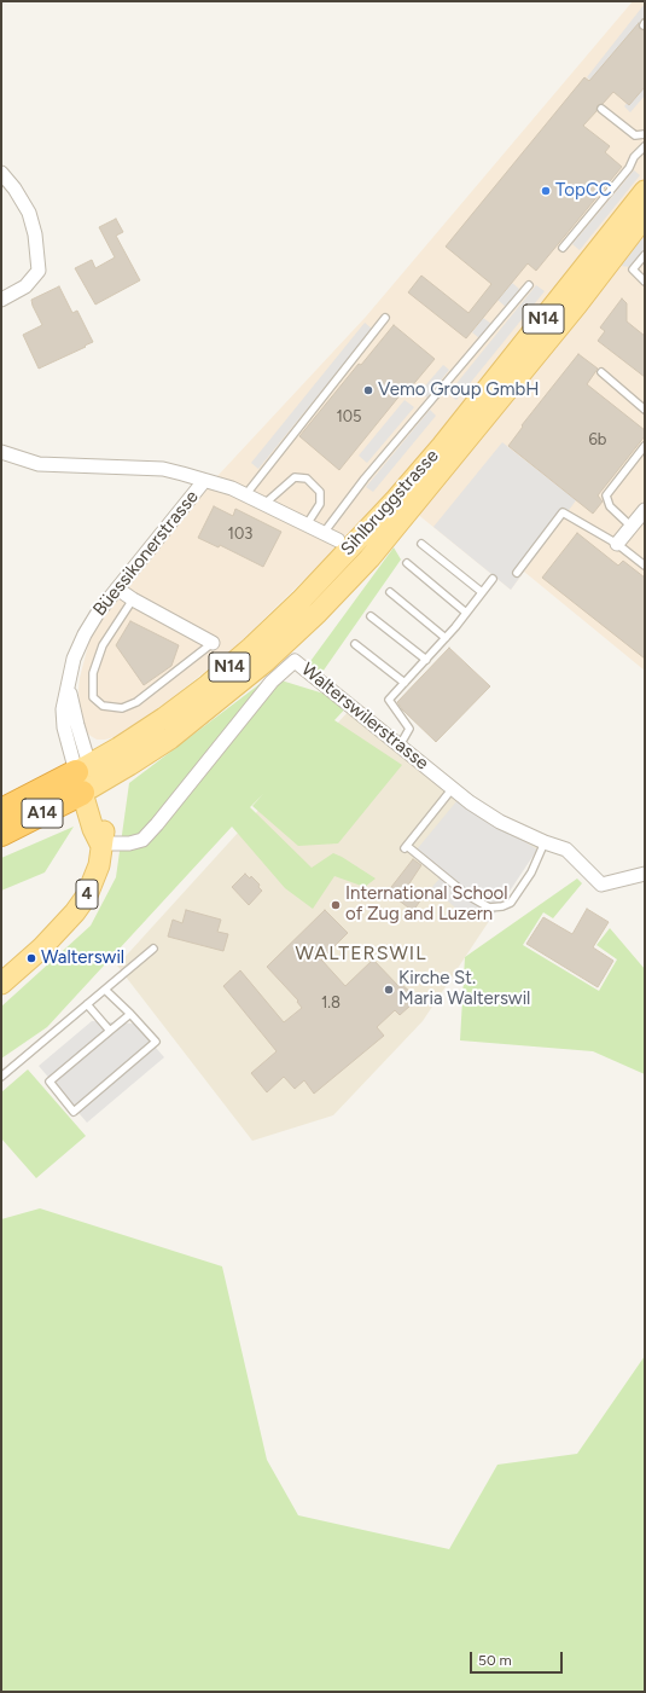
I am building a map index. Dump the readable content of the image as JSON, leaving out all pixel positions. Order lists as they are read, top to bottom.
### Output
{
  "streets": {
    "highway": ["A14"],
    "main road": ["N14", "Sihlbruggstrasse", "4"],
    "street": ["Büessikonerstrasse", "Walterswilerstrasse"]
  },
  "crossings": [
    ["Sihlbruggstrasse", "Büessikonerstrasse"],
    ["Sihlbruggstrasse", "A14"],
    ["Sihlbruggstrasse", "4"],
    ["Büessikonerstrasse", "A14"],
    ["Büessikonerstrasse", "4"],
    ["Walterswilerstrasse", "4"],
    ["A14", "4"]
  ],
  "districts": ["WALTERSWIL"],
  "places": [
    "TopCC",
    "Vemo Group GmbH",
    "International School of Zug and Luzern",
    "Walterswil",
    "Kirche St. Maria Walterswil"
  ],
  "house_numbers": [
    "105",
    "6b",
    "103",
    "1.8"
  ],
  "scale_bar": "50 m"
}
